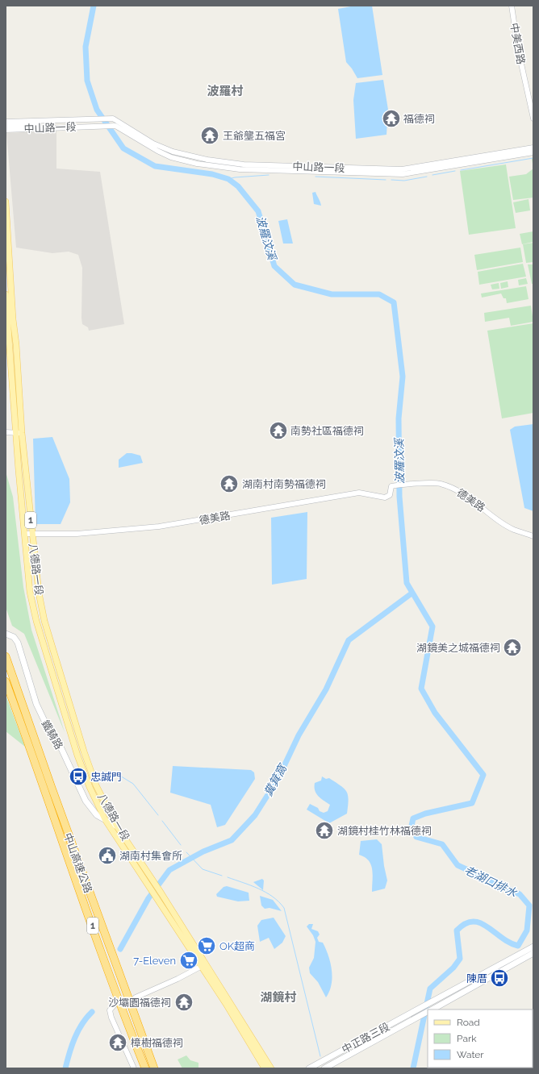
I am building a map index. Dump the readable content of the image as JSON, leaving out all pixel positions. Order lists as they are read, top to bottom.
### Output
{
  "streets": {
    "highway": ["1", "中山高速公路"],
    "main road": ["八德路一段", "鐵騎路", "中正路三段"],
    "street": ["中美西路", "中山路一段", "德美路"]
  },
  "crossings": [
    ["德美路", "八德路一段"],
    ["1", "八德路一段"],
    ["八德路一段", "鐵騎路"]
  ],
  "districts": ["波羅村", "湖鏡村"],
  "water": ["波羅汶溪", "糞箕窩", "老湖口排水"],
  "places": {
    "temple": [
      "福德祠",
      "王爺壟五福宮",
      "南勢社區福德祠",
      "湖南村南勢福德祠",
      "湖鏡美之城福德祠",
      "湖鏡村桂竹林福德祠",
      "沙壩園福德祠",
      "樟樹福德祠"
    ],
    "bus stop": ["忠誠門", "陳厝"],
    "public building": ["湖南村集會所"],
    "supermarket": ["OK超商", "7-Eleven"]
  },
  "legend": ["Road", "Park", "Water"]
}
